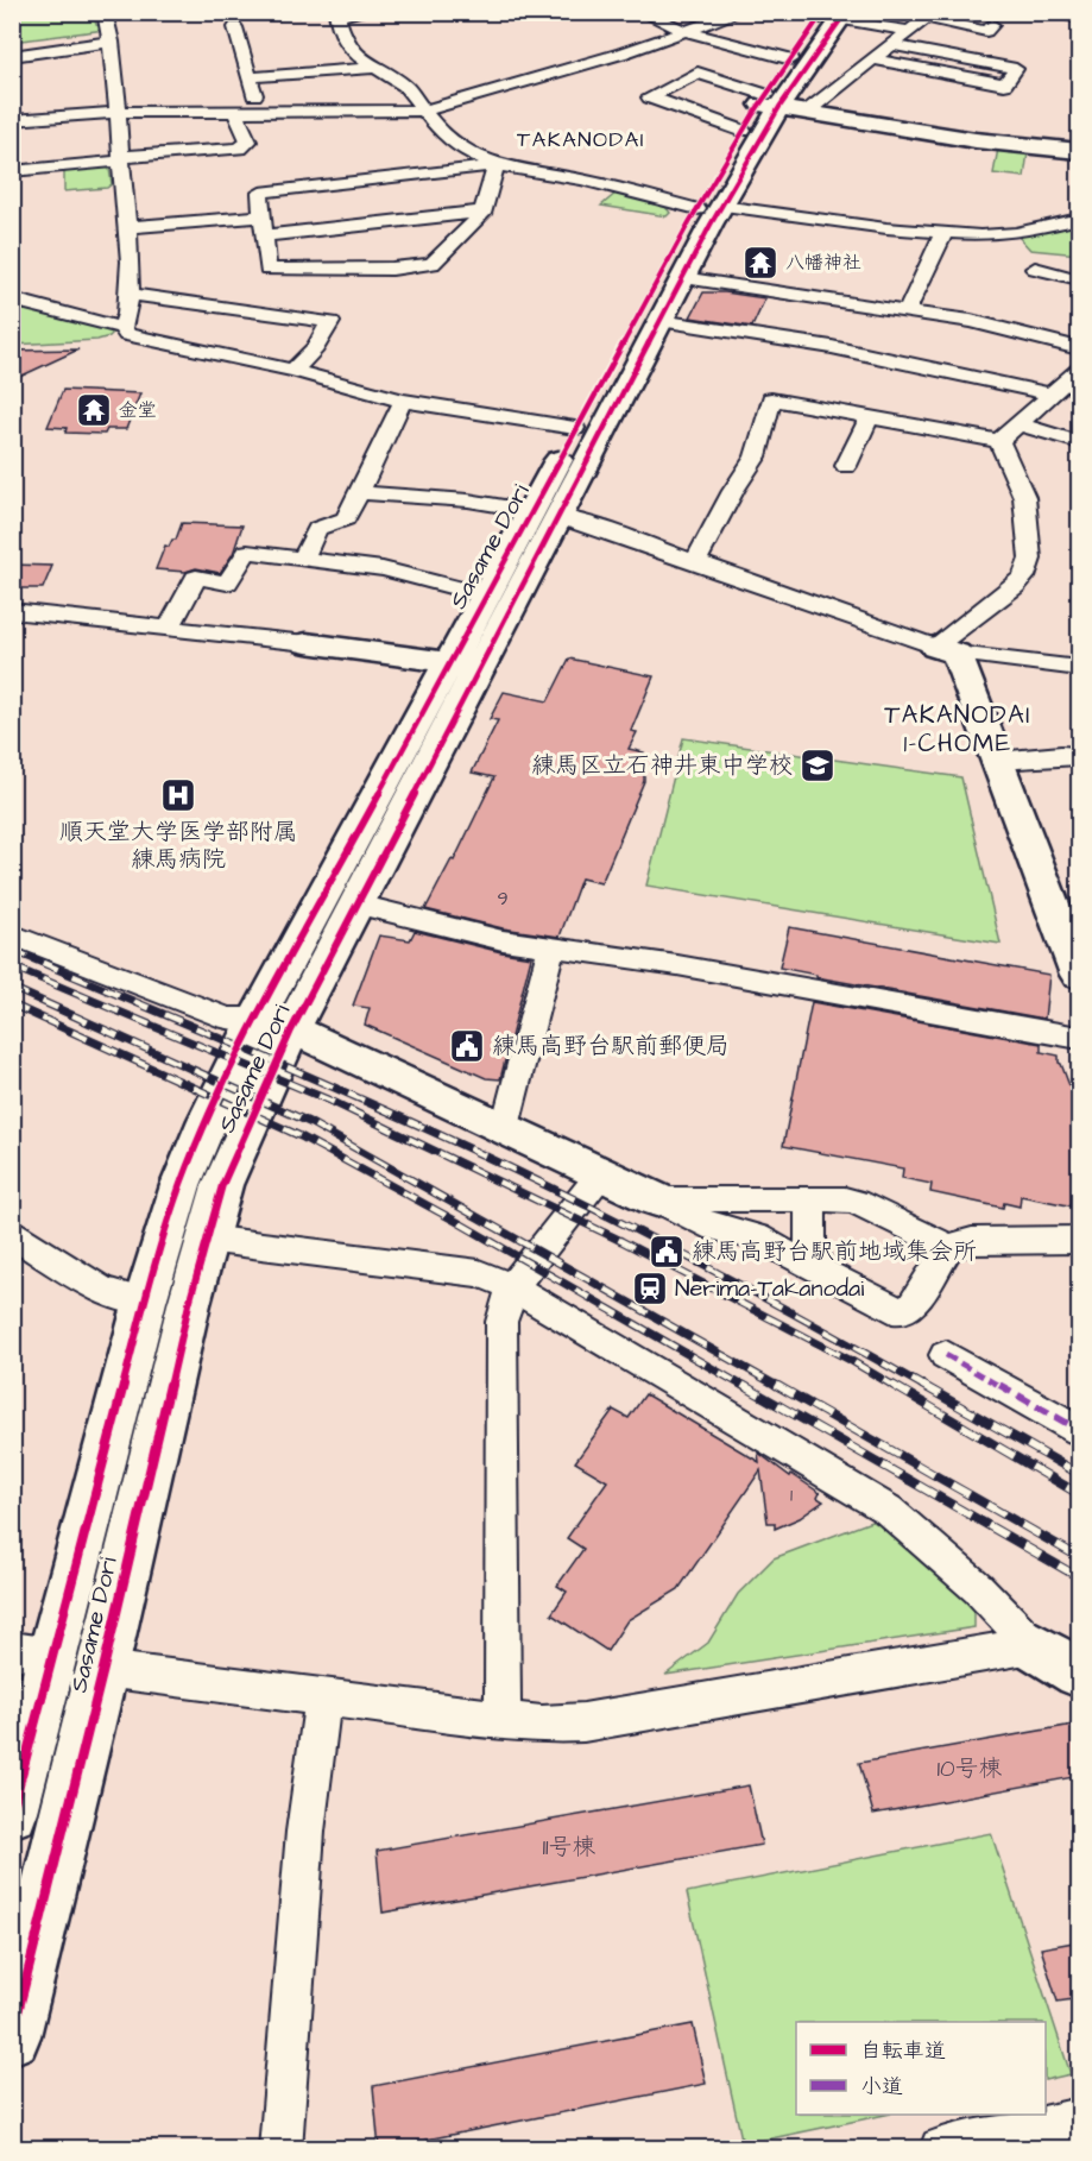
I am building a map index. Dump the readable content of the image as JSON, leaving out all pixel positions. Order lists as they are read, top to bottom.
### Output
{
  "streets": {
    "main road": ["Sasame Dori"]
  },
  "districts": ["TAKANODAI", "TAKANODAI 1-CHOME"],
  "places": {
    "temple": ["八幡神社", "金堂"],
    "school or university": ["練馬区立石神井東中学校"],
    "hospital": ["順天堂大学医学部附属 練馬病院"],
    "public building": ["練馬高野台駅前郵便局", "練馬高野台駅前地域集会所"],
    "station": ["Nerima-Takanodai"]
  },
  "house_numbers": [
    "9",
    "1",
    "10号棟",
    "11号棟"
  ],
  "legend": ["自転車道", "小道"]
}
